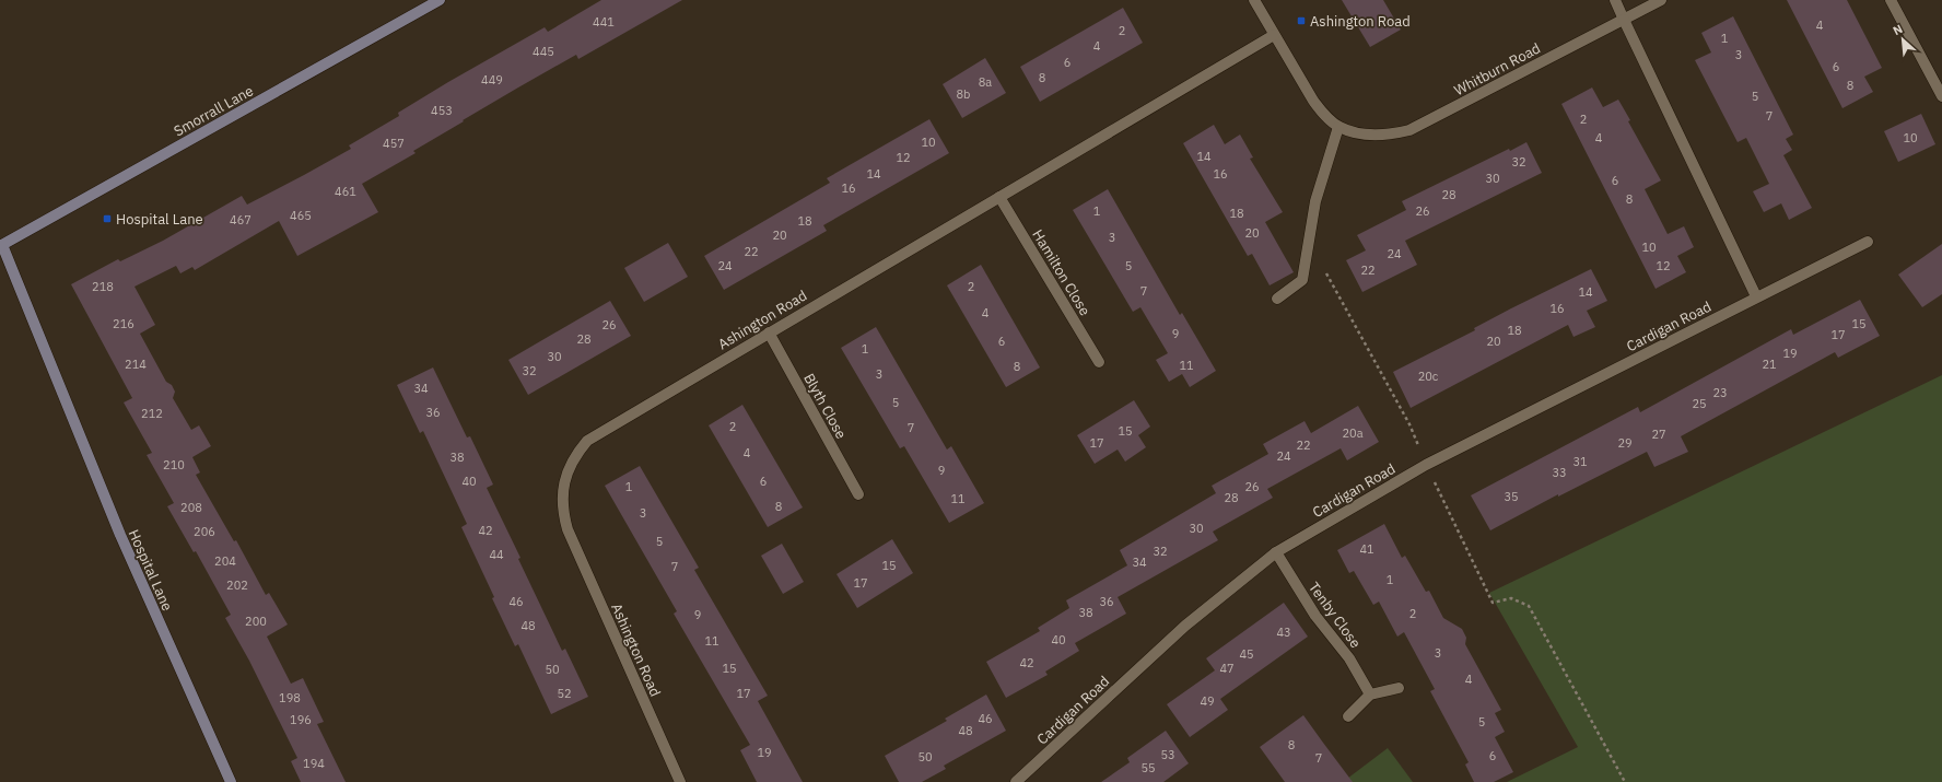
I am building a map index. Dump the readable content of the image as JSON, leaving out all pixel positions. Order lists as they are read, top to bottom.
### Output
{
  "streets": {
    "street": [
      "Whitburn Road",
      "Smorrall Lane",
      "Hamilton Close",
      "Ashington Road",
      "Cardigan Road",
      "Blyth Close",
      "Hospital Lane",
      "Tenby Close"
    ]
  },
  "crossings": [
    ["Smorrall Lane", "Hospital Lane"],
    ["Hamilton Close", "Ashington Road"],
    ["Ashington Road", "Blyth Close"],
    ["Cardigan Road", "Tenby Close"]
  ],
  "places": {
    "transit": ["Ashington Road", "Hospital Lane"]
  },
  "house_numbers": [
    "441",
    "4",
    "2",
    "1",
    "4",
    "445",
    "3",
    "6",
    "6",
    "8",
    "449",
    "8a",
    "8",
    "8b",
    "5",
    "453",
    "7",
    "2",
    "4",
    "10",
    "10",
    "457",
    "14",
    "12",
    "32",
    "14",
    "16",
    "30",
    "6",
    "16",
    "461",
    "28",
    "8",
    "1",
    "26",
    "18",
    "465",
    "467",
    "18",
    "20",
    "20",
    "3",
    "10",
    "22",
    "24",
    "24",
    "5",
    "12",
    "22",
    "218",
    "2",
    "7",
    "14",
    "16",
    "4",
    "216",
    "15",
    "26",
    "18",
    "9",
    "17",
    "28",
    "6",
    "20",
    "1",
    "19",
    "30",
    "214",
    "21",
    "11",
    "8",
    "32",
    "3",
    "20c",
    "34",
    "23",
    "5",
    "25",
    "36",
    "212",
    "2",
    "7",
    "15",
    "20a",
    "27",
    "17",
    "29",
    "22",
    "4",
    "24",
    "38",
    "31",
    "210",
    "9",
    "33",
    "40",
    "6",
    "1",
    "26",
    "35",
    "28",
    "11",
    "8",
    "208",
    "3",
    "30",
    "42",
    "206",
    "5",
    "41",
    "32",
    "44",
    "204",
    "34",
    "15",
    "7",
    "1",
    "17",
    "202",
    "46",
    "36",
    "38",
    "2",
    "9",
    "200",
    "48",
    "43",
    "40",
    "11",
    "3",
    "45",
    "42",
    "15",
    "47",
    "50",
    "4",
    "52",
    "17",
    "198",
    "49",
    "46",
    "196",
    "5",
    "48",
    "8",
    "19",
    "53",
    "6",
    "50",
    "7",
    "194",
    "55"
  ],
  "north": "top left"
}
